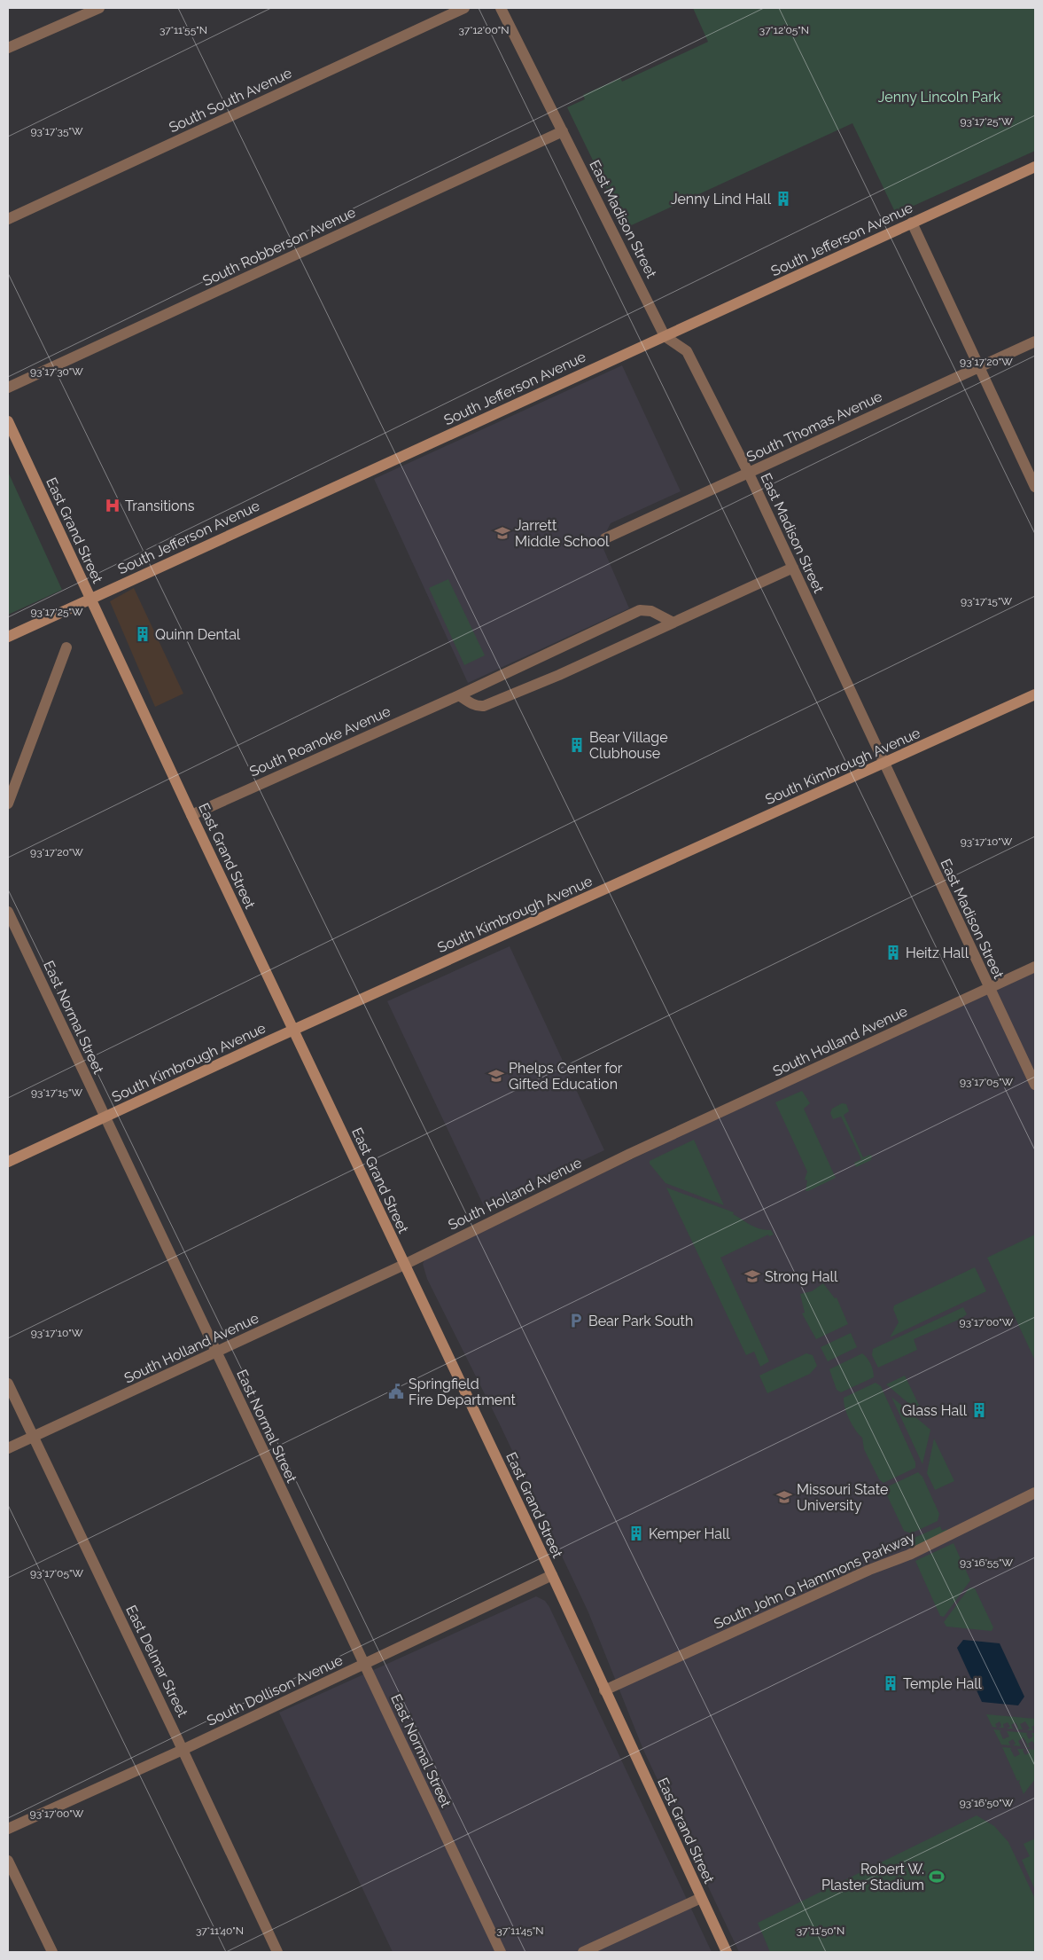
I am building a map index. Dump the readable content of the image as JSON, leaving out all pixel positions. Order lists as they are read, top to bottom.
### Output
{
  "streets": {
    "main road": ["South Jefferson Avenue", "East Grand Street", "South Kimbrough Avenue"],
    "street": [
      "South South Avenue",
      "East Madison Street",
      "South Robberson Avenue",
      "South Thomas Avenue",
      "South Roanoke Avenue",
      "East Normal Street",
      "South Holland Avenue",
      "South John Q Hammons Parkway",
      "East Delmar Street",
      "South Dollison Avenue"
    ]
  },
  "crossings": [
    ["East Madison Street", "South Jefferson Avenue"],
    ["East Madison Street", "South Robberson Avenue"],
    ["East Madison Street", "South Thomas Avenue"],
    ["East Madison Street", "South Kimbrough Avenue"],
    ["East Madison Street", "South Holland Avenue"],
    ["South Jefferson Avenue", "East Grand Street"],
    ["East Grand Street", "South Roanoke Avenue"],
    ["East Grand Street", "South Kimbrough Avenue"],
    ["East Grand Street", "South Holland Avenue"],
    ["East Grand Street", "South John Q Hammons Parkway"],
    ["East Grand Street", "South Dollison Avenue"],
    ["South Kimbrough Avenue", "East Normal Street"],
    ["East Normal Street", "South Holland Avenue"],
    ["East Normal Street", "South Dollison Avenue"],
    ["South Holland Avenue", "East Delmar Street"],
    ["East Delmar Street", "South Dollison Avenue"]
  ],
  "parks": ["Jenny Lincoln Park"],
  "places": {
    "building": [
      "Jenny Lind Hall",
      "Quinn Dental",
      "Bear Village Clubhouse",
      "Heitz Hall",
      "Glass Hall",
      "Kemper Hall",
      "Temple Hall"
    ],
    "hospital": ["Transitions"],
    "school or university": [
      "Jarrett Middle School",
      "Phelps Center for Gifted Education",
      "Strong Hall",
      "Missouri State University"
    ],
    "parking": ["Bear Park South"],
    "public building": ["Springfield Fire Department"],
    "sports": ["Robert W. Plaster Stadium"]
  },
  "coordinates": [
    "37°11'55\"N",
    "37°12'00\"N",
    "37°12'05\"N",
    "93°17'25\"W",
    "93°17'35\"W",
    "93°17'20\"W",
    "93°17'30\"W",
    "93°17'15\"W",
    "93°17'10\"W",
    "93°17'05\"W",
    "93°17'00\"W",
    "93°16'55\"W",
    "93°16'50\"W",
    "37°11'40\"N",
    "37°11'45\"N",
    "37°11'50\"N"
  ]
}
